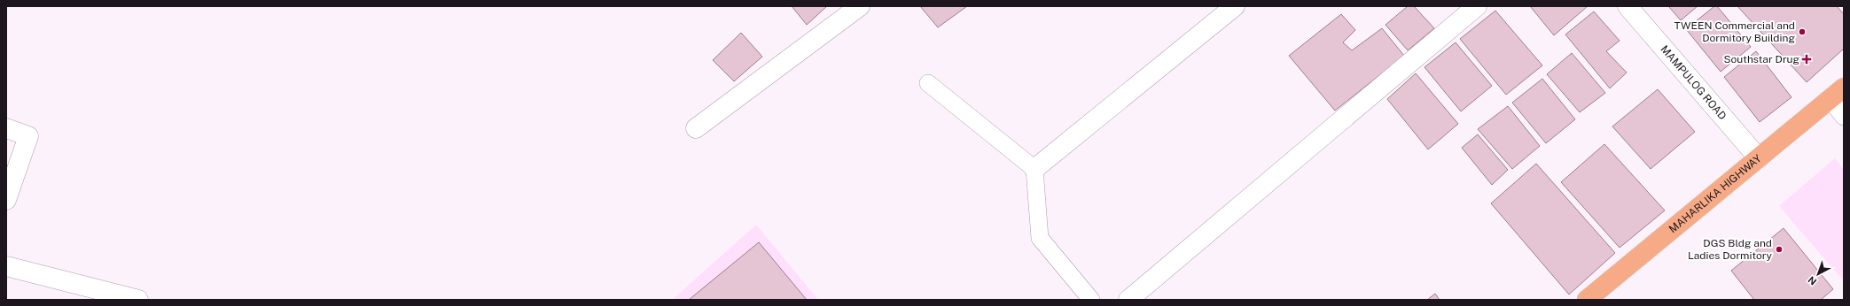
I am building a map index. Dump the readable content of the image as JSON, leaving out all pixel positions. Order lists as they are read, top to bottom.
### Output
{
  "streets": {
    "highway": ["MAHARLIKA HIGHWAY"],
    "street": ["MAMPULOG ROAD"]
  },
  "crossings": [
    ["MAMPULOG ROAD", "MAHARLIKA HIGHWAY"]
  ],
  "places": {
    "other": ["TWEEN Commercial and Dormitory Building", "DGS Bldg and Ladies Dormitory"],
    "health": ["Southstar Drug"]
  },
  "north": "bottom left"
}
